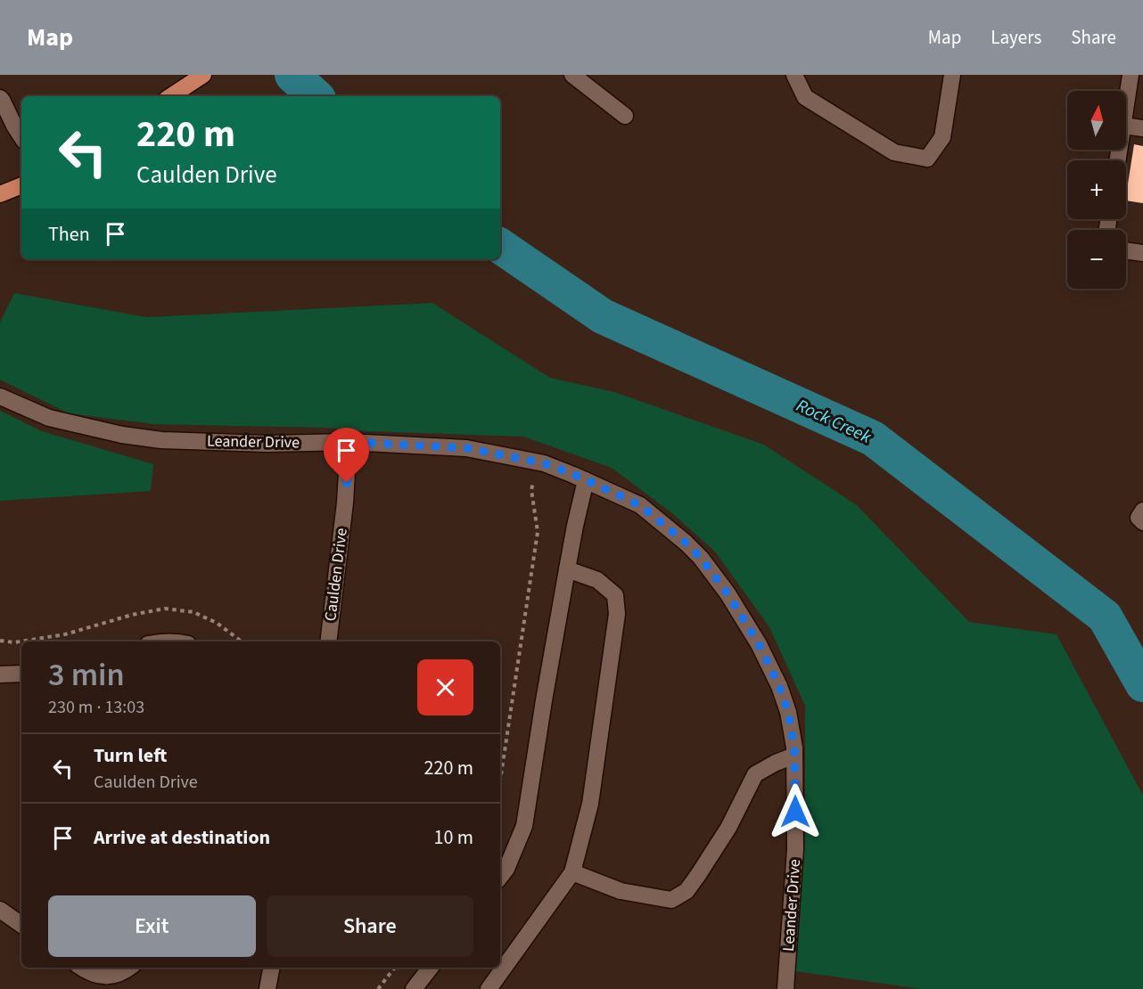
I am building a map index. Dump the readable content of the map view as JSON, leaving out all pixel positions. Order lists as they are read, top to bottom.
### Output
{
  "streets": {
    "street": ["Leander Drive", "Caulden Drive"]
  },
  "crossings": [
    ["Leander Drive", "Caulden Drive"]
  ],
  "water": ["Rock Creek"],
  "north": "top",
  "page": {
    "header": "Map",
    "nav": ["Map", "Layers", "Share"],
    "map_buttons": ["+", "−"],
    "turn": ["220 m", "Caulden Drive"],
    "then": "Then",
    "heading": ["3 min", "230 m · 13:03"],
    "list": [
      {
        "name": "Turn left",
        "note": "Caulden Drive",
        "value": "220 m"
      },
      {
        "name": "Arrive at destination",
        "value": "10 m"
      }
    ],
    "buttons": ["Exit", "Share"]
  }
}
